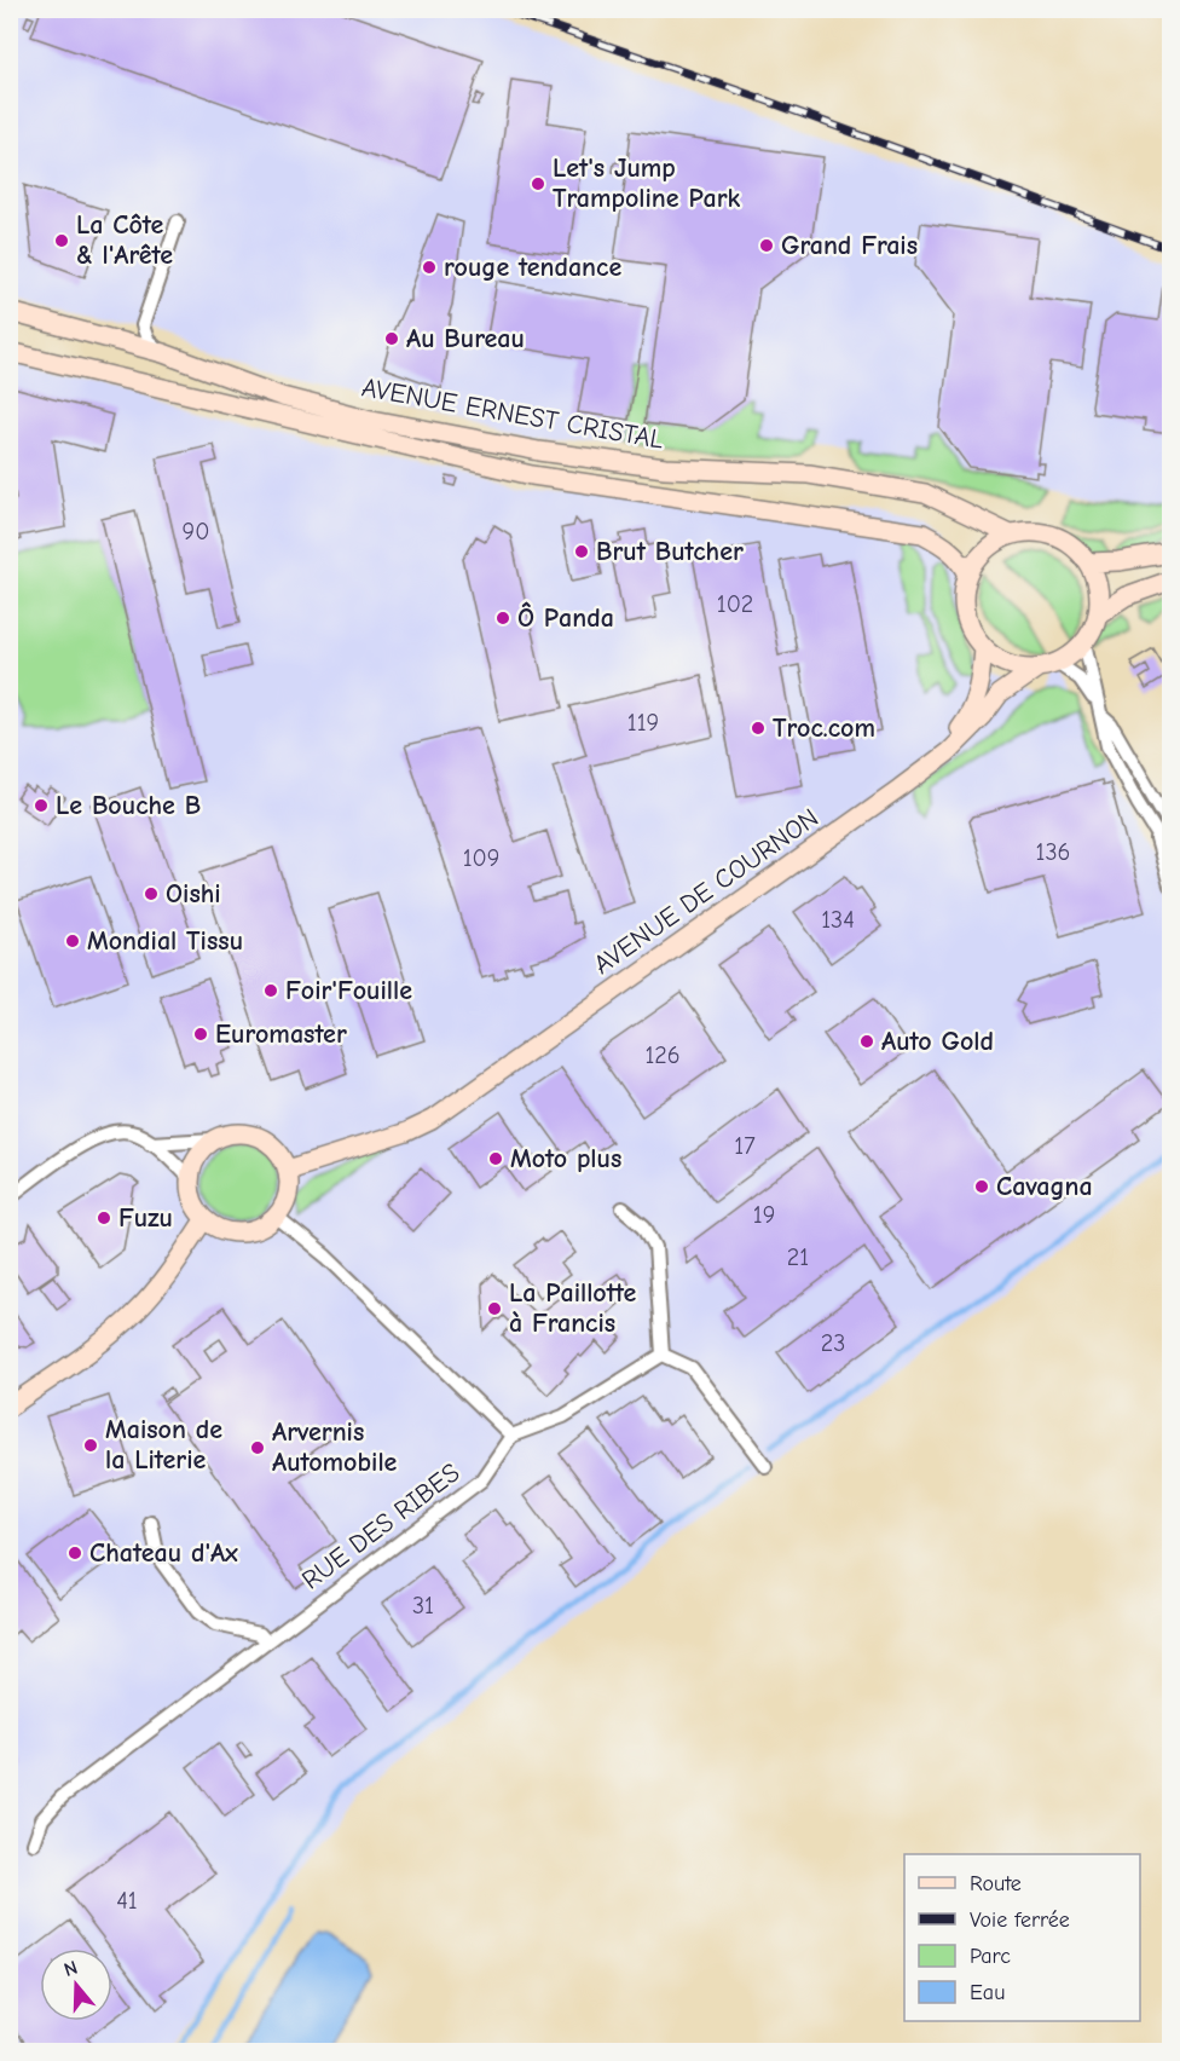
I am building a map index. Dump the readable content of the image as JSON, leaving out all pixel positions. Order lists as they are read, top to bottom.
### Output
{
  "streets": {
    "main road": ["AVENUE ERNEST CRISTAL", "AVENUE DE COURNON"],
    "street": ["RUE DES RIBES"]
  },
  "crossings": [
    ["AVENUE ERNEST CRISTAL", "AVENUE DE COURNON"]
  ],
  "places": [
    "Let's Jump Trampoline Park",
    "La Côte & l'Arête",
    "Grand Frais",
    "rouge tendance",
    "Au Bureau",
    "Brut Butcher",
    "Ô Panda",
    "Troc.com",
    "Le Bouche B",
    "Oishi",
    "Mondial Tissu",
    "Foir'Fouille",
    "Euromaster",
    "Auto Gold",
    "Moto plus",
    "Cavagna",
    "Fuzu",
    "La Paillotte à Francis",
    "Maison de la Literie",
    "Arvernis Automobile",
    "Chateau d'Ax"
  ],
  "house_numbers": [
    "90",
    "102",
    "119",
    "136",
    "109",
    "134",
    "126",
    "17",
    "19",
    "21",
    "23",
    "31",
    "41"
  ],
  "legend": [
    "Route",
    "Voie ferrée",
    "Parc",
    "Eau"
  ],
  "north": "top"
}
